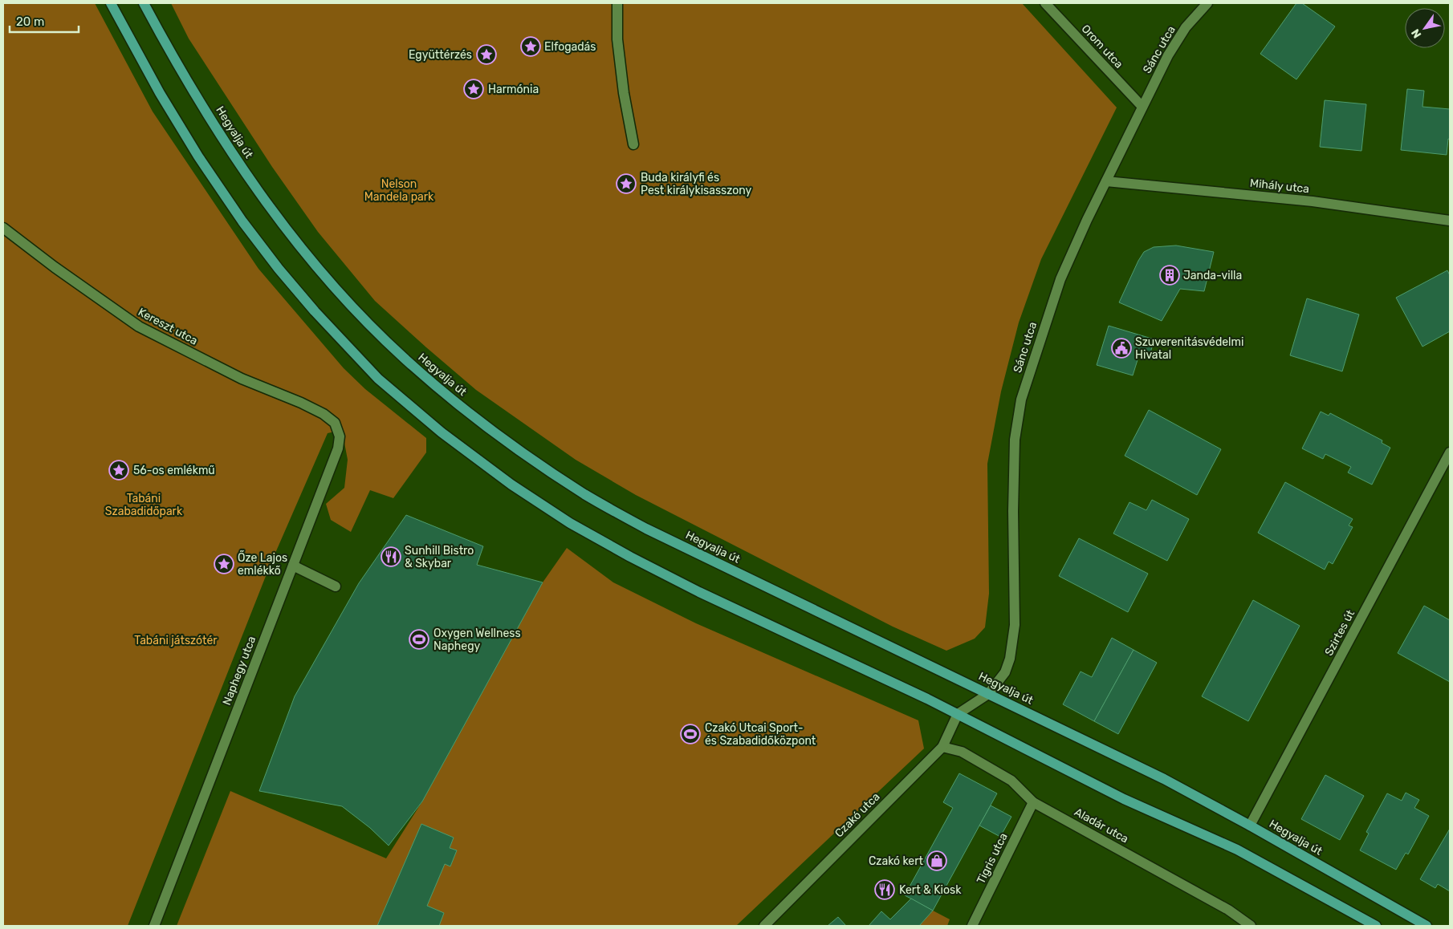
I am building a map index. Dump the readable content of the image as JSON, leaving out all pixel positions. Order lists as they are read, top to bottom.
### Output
{
  "streets": {
    "main road": ["Hegyalja út"],
    "street": [
      "Orom utca",
      "Sánc utca",
      "Mihály utca",
      "Kereszt utca",
      "Szirtes út",
      "Naphegy utca",
      "Czakó utca",
      "Aladár utca",
      "Tigris utca"
    ]
  },
  "crossings": [
    ["Orom utca", "Sánc utca"],
    ["Sánc utca", "Hegyalja út"],
    ["Sánc utca", "Mihály utca"],
    ["Sánc utca", "Czakó utca"],
    ["Hegyalja út", "Szirtes út"],
    ["Kereszt utca", "Naphegy utca"],
    ["Czakó utca", "Aladár utca"],
    ["Aladár utca", "Tigris utca"]
  ],
  "parks": ["Nelson Mandela park", "Tabáni Szabadidőpark", "Tabáni játszótér"],
  "places": {
    "place": [
      "Elfogadás",
      "Együttérzés",
      "Harmónia",
      "Buda királyfi és Pest királykisasszony",
      "56-os emlékmű",
      "Őze Lajos emlékkő"
    ],
    "building": ["Janda-villa"],
    "public building": ["Szuverenitásvédelmi Hivatal"],
    "restaurant": ["Sunhill Bistro & Skybar", "Kert & Kiosk"],
    "sports": ["Oxygen Wellness Naphegy", "Czakó Utcai Sport- és Szabadidőközpont"],
    "shop": ["Czakó kert"]
  },
  "scale_bar": "20 m",
  "north": "bottom left"
}
